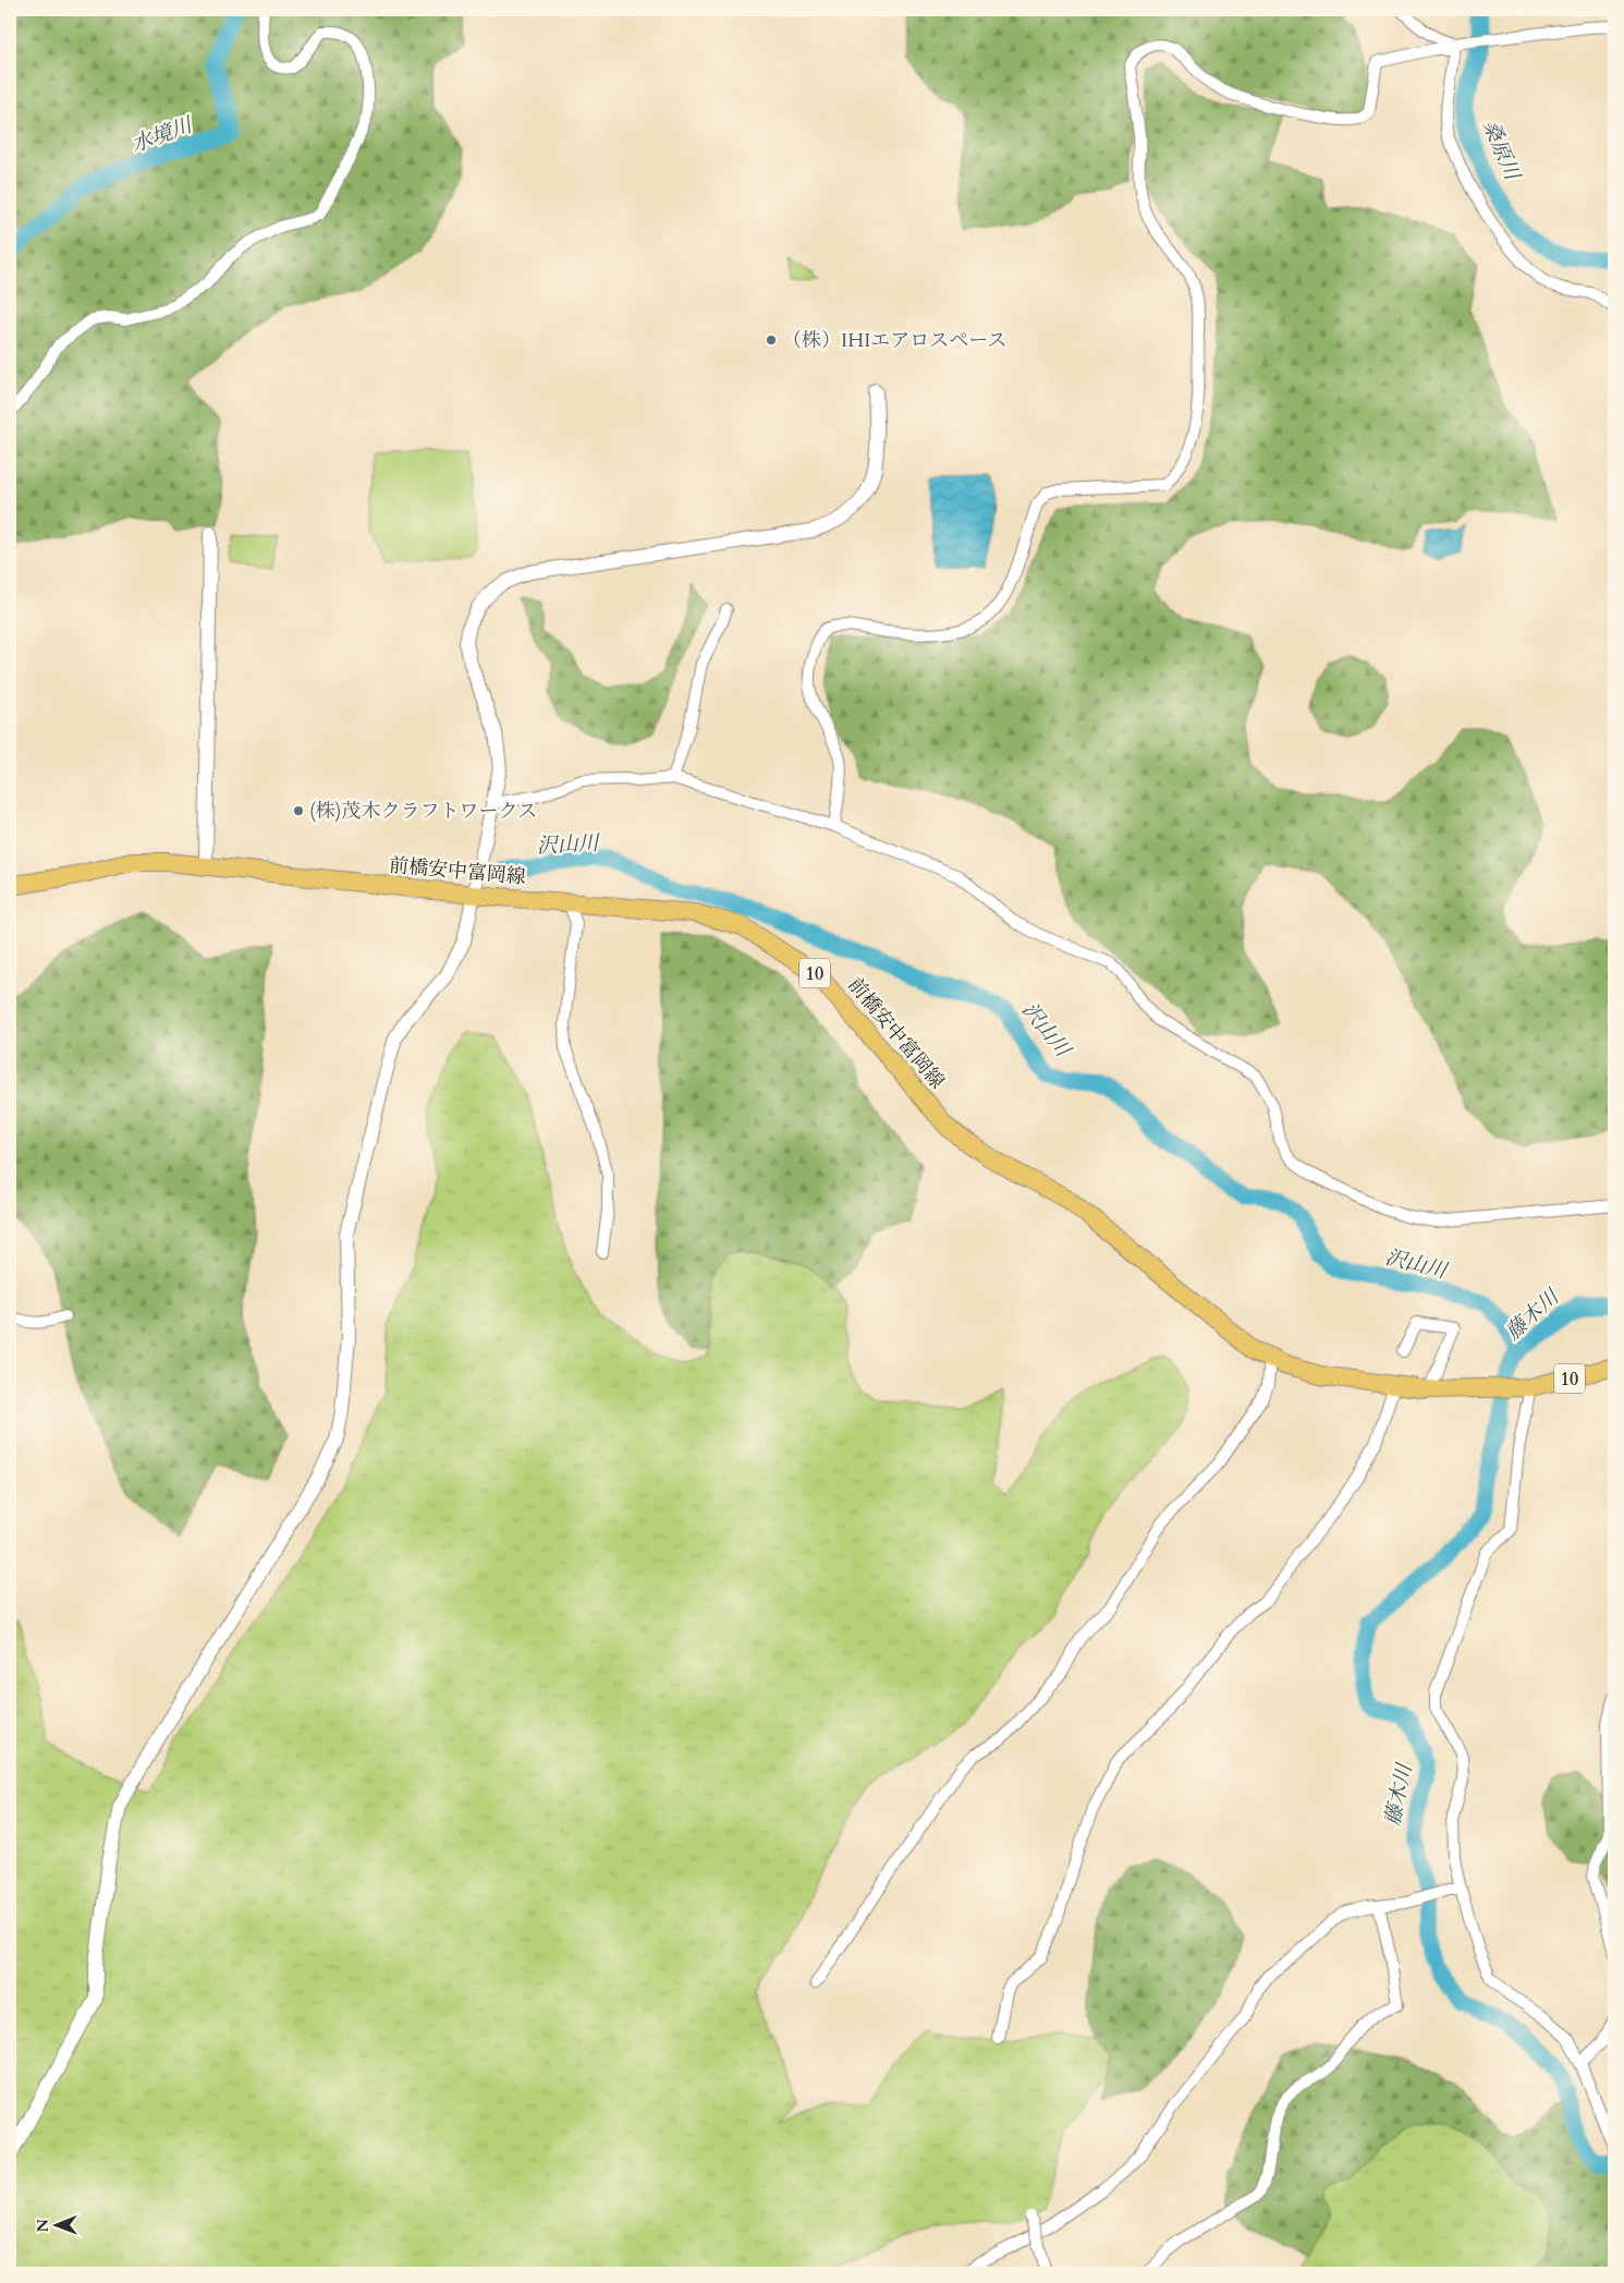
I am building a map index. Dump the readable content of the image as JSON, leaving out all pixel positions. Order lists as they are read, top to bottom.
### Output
{
  "streets": {
    "main road": ["前橋安中富岡線", "10"]
  },
  "crossings": [
    ["前橋安中富岡線", "10"]
  ],
  "water": [
    "水境川",
    "桑原川",
    "沢山川",
    "藤木川"
  ],
  "places": ["（株）IHIエアロスペース", "(株)茂木クラフトワークス"],
  "north": "left"
}
